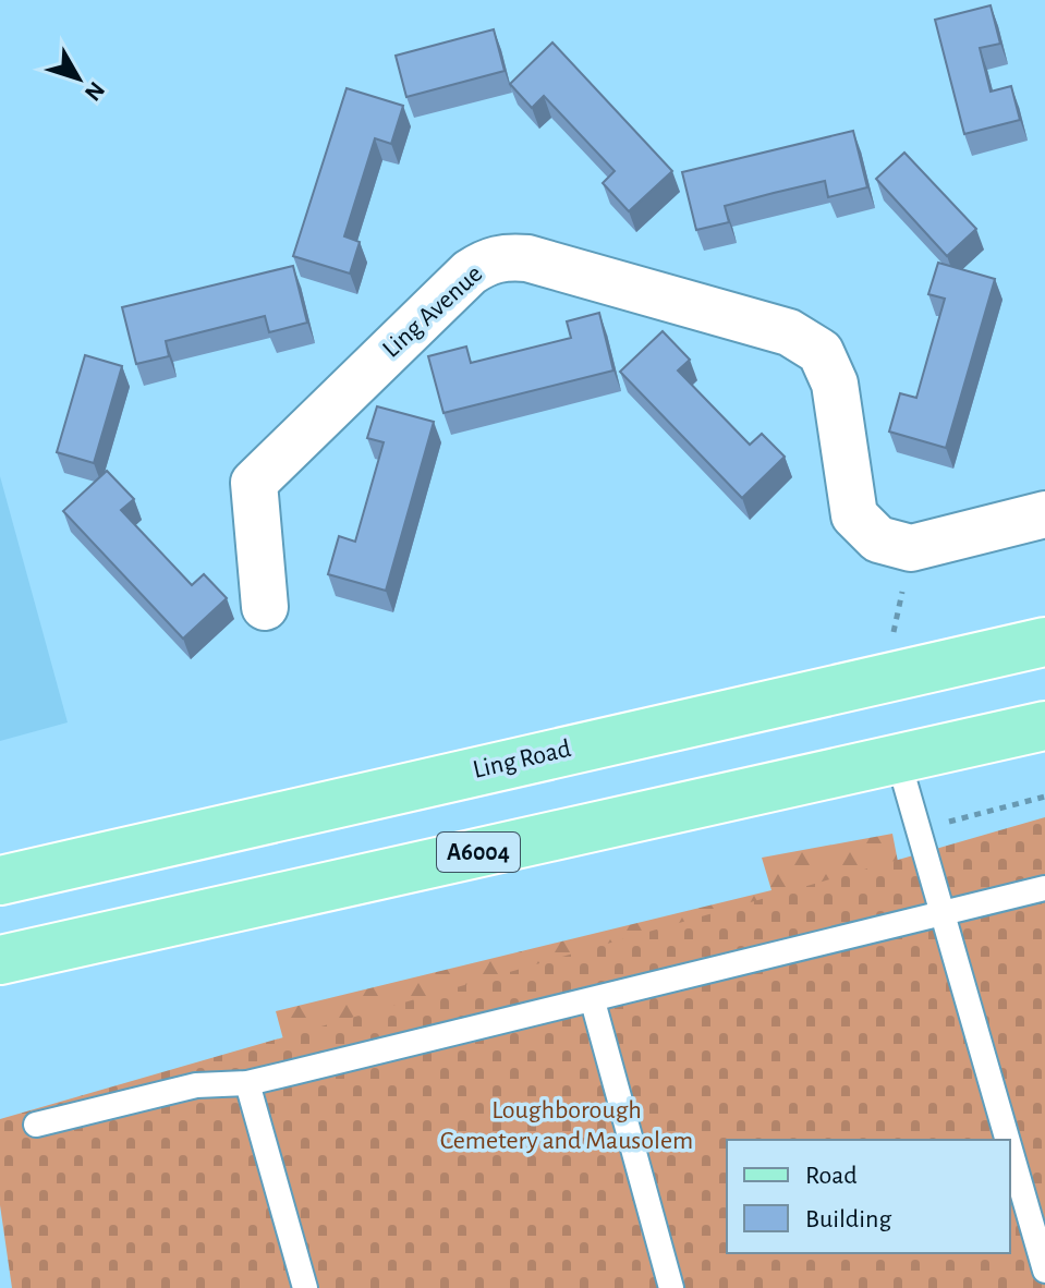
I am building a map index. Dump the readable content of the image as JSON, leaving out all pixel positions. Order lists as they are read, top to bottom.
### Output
{
  "streets": {
    "main road": ["Ling Road", "A6004"],
    "street": ["Ling Avenue"]
  },
  "parks": ["Loughborough Cemetery and Mausolem"],
  "legend": ["Road", "Building"],
  "north": "bottom right"
}
